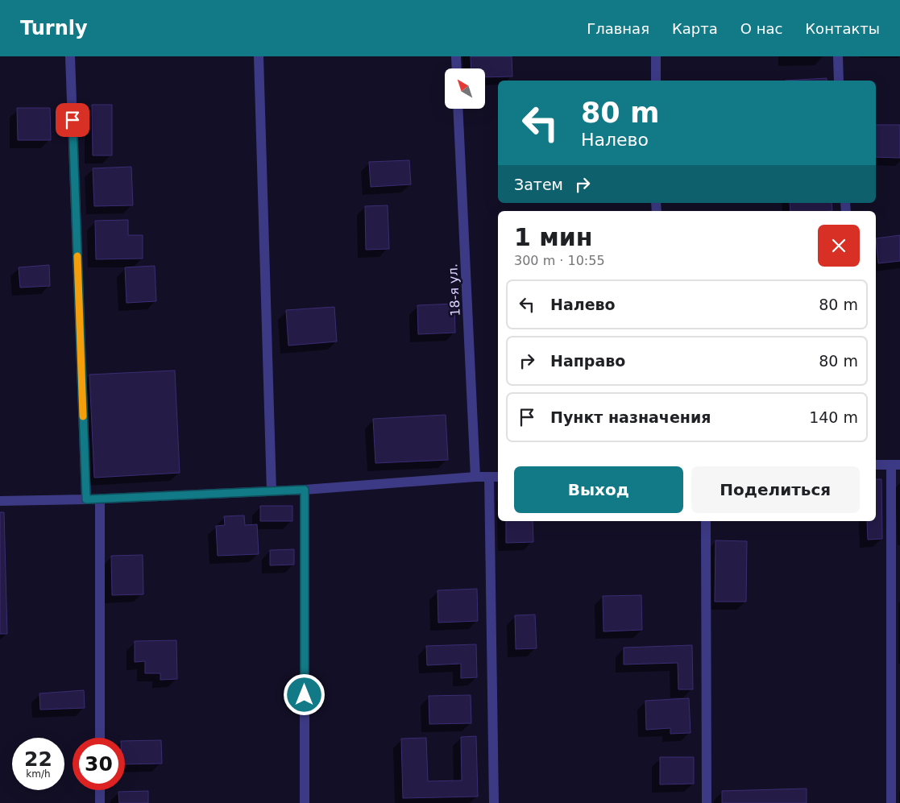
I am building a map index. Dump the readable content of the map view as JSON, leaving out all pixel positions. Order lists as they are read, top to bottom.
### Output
{
  "streets": {
    "street": ["18-я ул."]
  },
  "north": "top left",
  "page": {
    "header": "Turnly",
    "nav": [
      "Главная",
      "Карта",
      "О нас",
      "Контакты"
    ],
    "turn": ["80 m", "Налево"],
    "then": "Затем",
    "heading": ["1 мин", "300 m · 10:55"],
    "list": [
      {
        "name": "Налево",
        "value": "80 m"
      },
      {
        "name": "Направо",
        "value": "80 m"
      },
      {
        "name": "Пункт назначения",
        "value": "140 m"
      }
    ],
    "buttons": ["Выход", "Поделиться"],
    "speed": "22 km/h",
    "limit": "30"
  }
}
